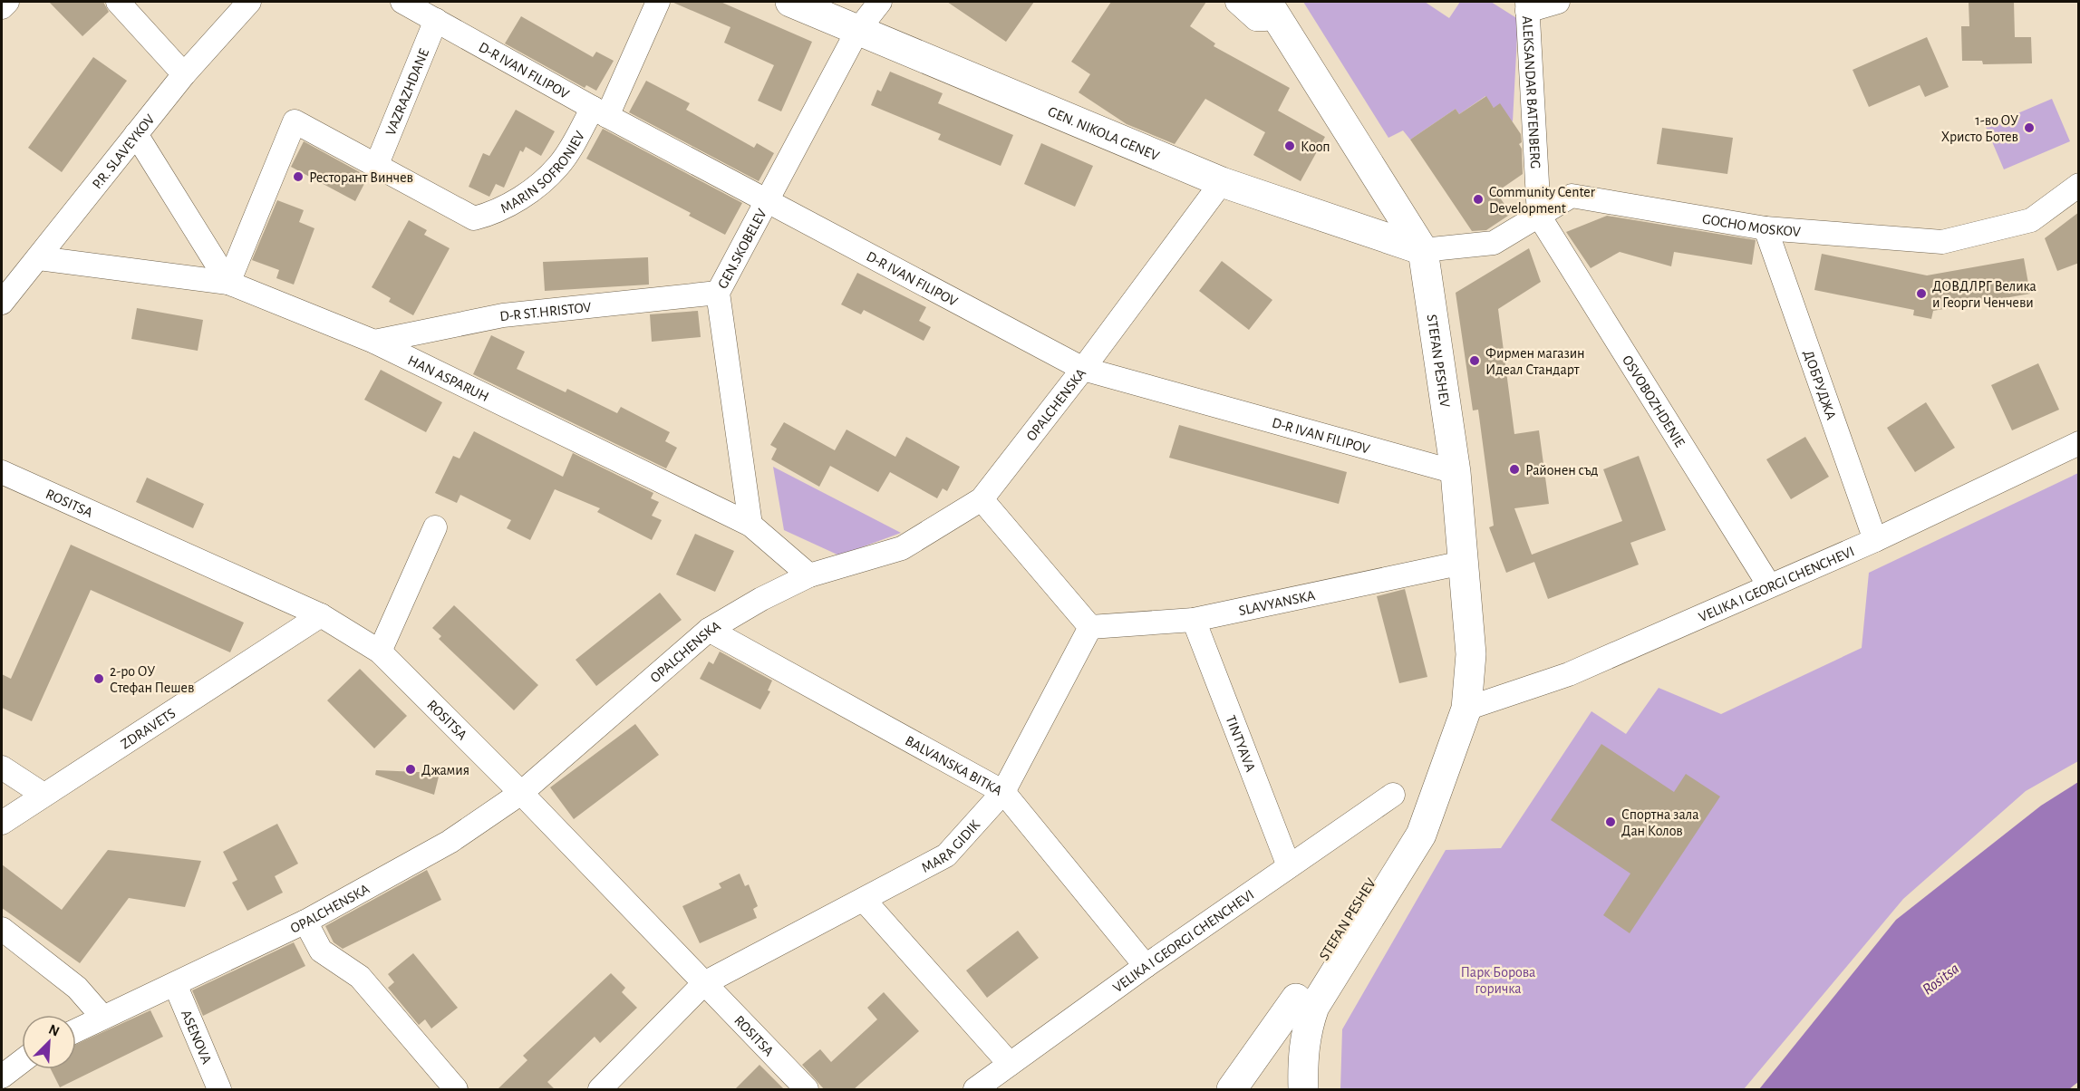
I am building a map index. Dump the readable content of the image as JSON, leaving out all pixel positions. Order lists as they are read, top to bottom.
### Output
{
  "streets": {
    "street": [
      "D-R IVAN FILIPOV",
      "VAZRAZHDANE",
      "ALEKSANDAR BATENBERG",
      "GEN. NIKOLA GENEV",
      "P.R. SLAVEYKOV",
      "MARIN SOFRONIEV",
      "GOCHO MOSKOV",
      "GEN.SKOBELEV",
      "D-R ST.HRISTOV",
      "STEFAN PESHEV",
      "HAN ASPARUH",
      "ДОБРУДЖА",
      "OSVOBOZHDENIE",
      "OPALCHENSKA",
      "ROSITSA",
      "VELIKA I GEORGI CHENCHEVI",
      "SLAVYANSKA",
      "ZDRAVETS",
      "TINTYAVA",
      "BALVANSKA BITKA",
      "MARA GIDIK",
      "ASENOVA"
    ]
  },
  "crossings": [
    ["D-R IVAN FILIPOV", "VAZRAZHDANE"],
    ["D-R IVAN FILIPOV", "MARIN SOFRONIEV"],
    ["D-R IVAN FILIPOV", "GEN.SKOBELEV"],
    ["D-R IVAN FILIPOV", "STEFAN PESHEV"],
    ["D-R IVAN FILIPOV", "OPALCHENSKA"],
    ["VAZRAZHDANE", "MARIN SOFRONIEV"],
    ["ALEKSANDAR BATENBERG", "GOCHO MOSKOV"],
    ["ALEKSANDAR BATENBERG", "OSVOBOZHDENIE"],
    ["GEN. NIKOLA GENEV", "GOCHO MOSKOV"],
    ["GEN. NIKOLA GENEV", "GEN.SKOBELEV"],
    ["GEN. NIKOLA GENEV", "STEFAN PESHEV"],
    ["GEN. NIKOLA GENEV", "OPALCHENSKA"],
    ["P.R. SLAVEYKOV", "HAN ASPARUH"],
    ["GOCHO MOSKOV", "STEFAN PESHEV"],
    ["GOCHO MOSKOV", "ДОБРУДЖА"],
    ["GOCHO MOSKOV", "OSVOBOZHDENIE"],
    ["GEN.SKOBELEV", "D-R ST.HRISTOV"],
    ["GEN.SKOBELEV", "HAN ASPARUH"],
    ["D-R ST.HRISTOV", "HAN ASPARUH"],
    ["STEFAN PESHEV", "VELIKA I GEORGI CHENCHEVI"],
    ["STEFAN PESHEV", "SLAVYANSKA"],
    ["HAN ASPARUH", "OPALCHENSKA"],
    ["ДОБРУДЖА", "VELIKA I GEORGI CHENCHEVI"],
    ["OSVOBOZHDENIE", "VELIKA I GEORGI CHENCHEVI"],
    ["OPALCHENSKA", "ROSITSA"],
    ["OPALCHENSKA", "BALVANSKA BITKA"],
    ["OPALCHENSKA", "ASENOVA"],
    ["ROSITSA", "ZDRAVETS"],
    ["ROSITSA", "MARA GIDIK"],
    ["VELIKA I GEORGI CHENCHEVI", "TINTYAVA"],
    ["VELIKA I GEORGI CHENCHEVI", "BALVANSKA BITKA"],
    ["SLAVYANSKA", "TINTYAVA"],
    ["SLAVYANSKA", "MARA GIDIK"],
    ["BALVANSKA BITKA", "MARA GIDIK"]
  ],
  "water": ["Rositsa"],
  "parks": ["Парк Борова горичка"],
  "places": [
    "1-во ОУ Христо Ботев",
    "Кооп",
    "Ресторант Винчев",
    "Community Center Development",
    "ДОВДЛРГ Велика и Георги Ченчеви",
    "Фирмен магазин Идеал Стандарт",
    "Районен съд",
    "2-ро ОУ Стефан Пешев",
    "Джамия",
    "Спортна зала Дан Колов"
  ],
  "north": "top right"
}
